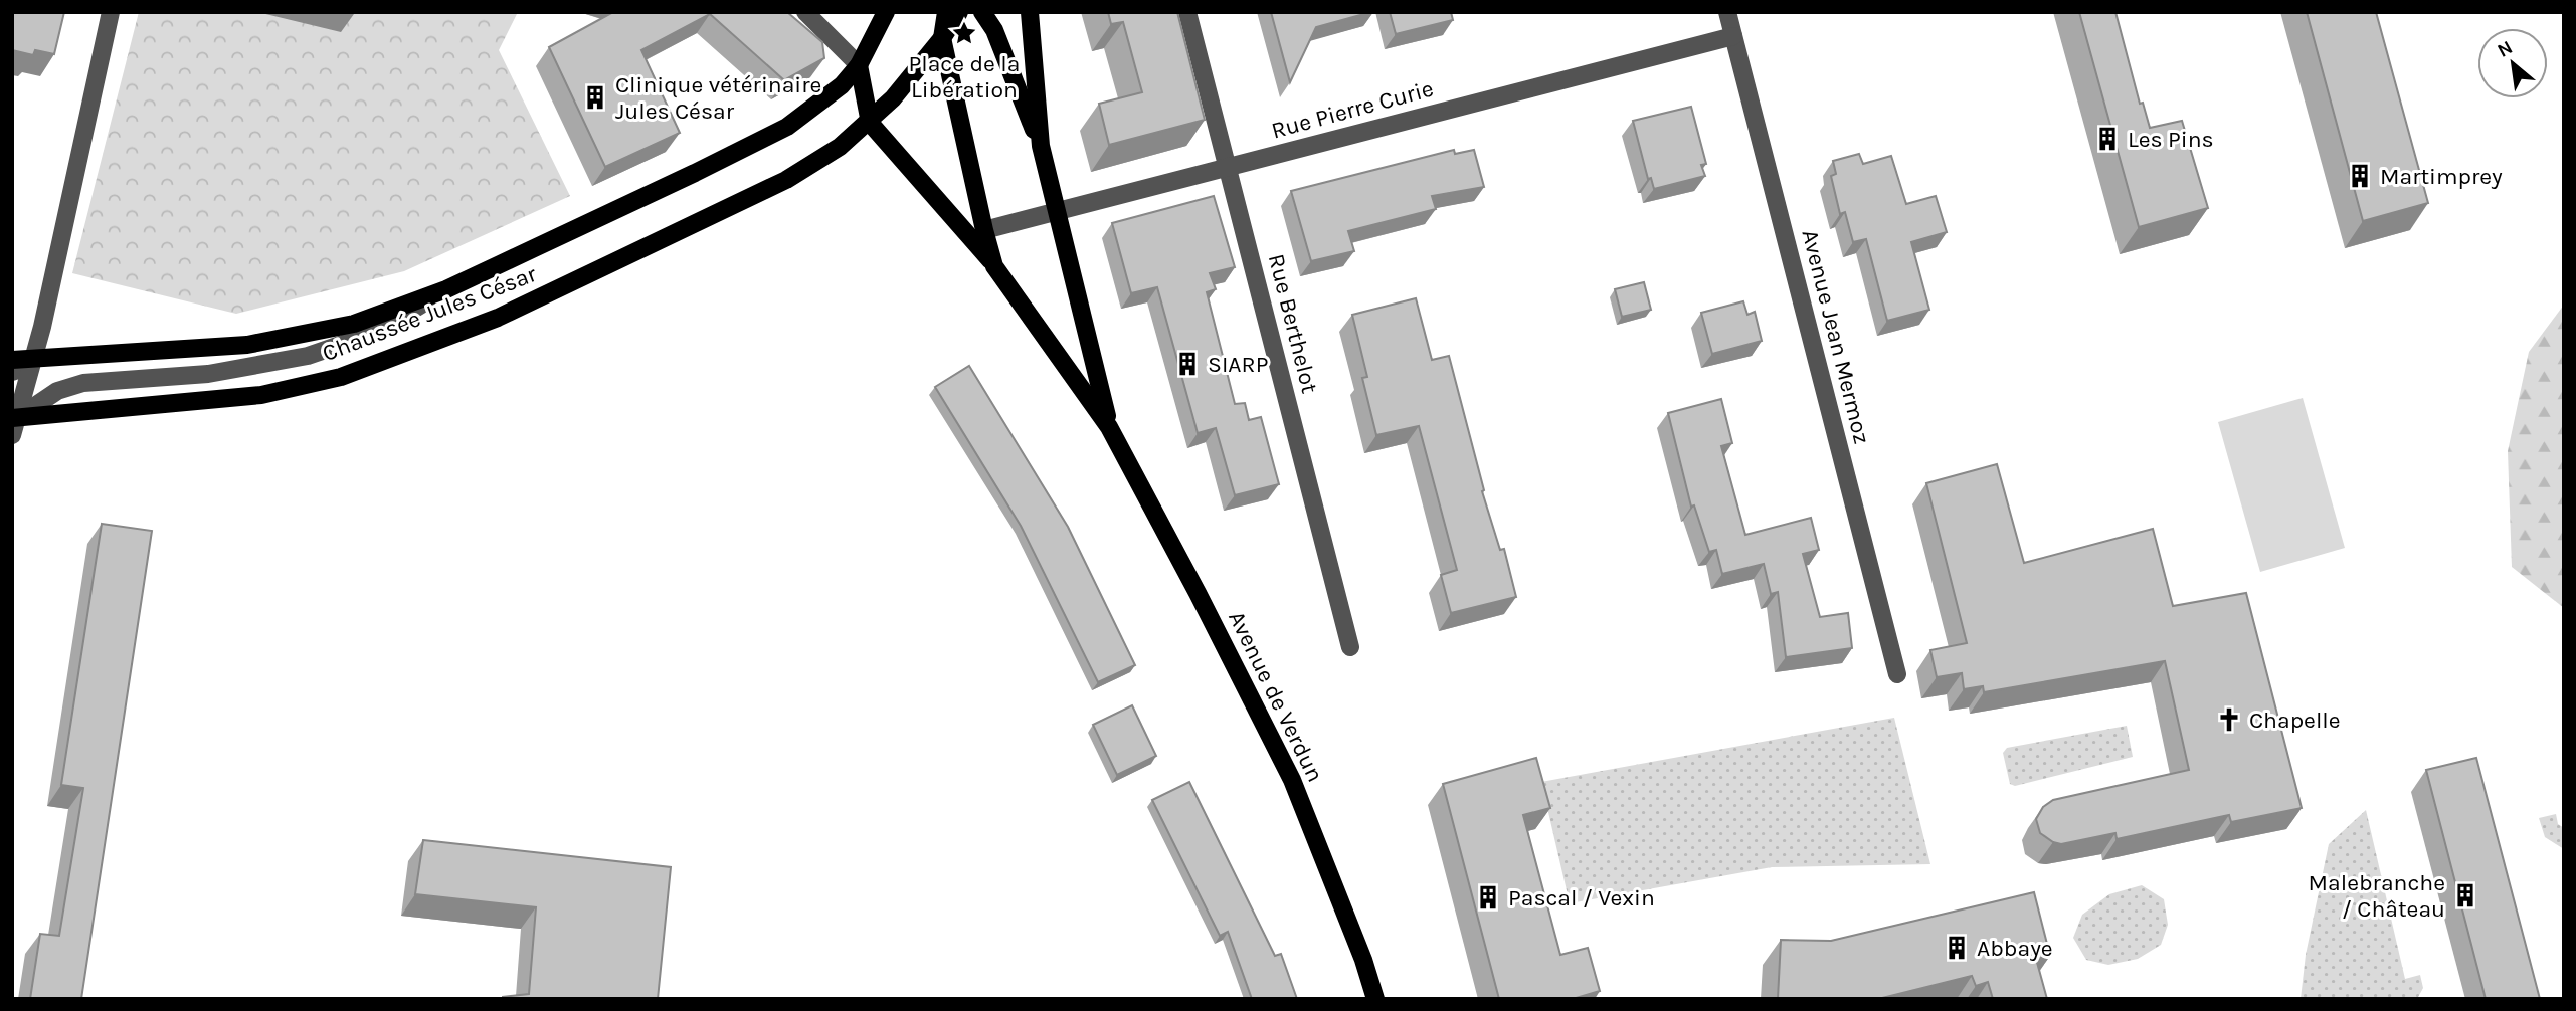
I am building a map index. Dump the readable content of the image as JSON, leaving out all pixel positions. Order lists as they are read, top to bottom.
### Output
{
  "streets": {
    "main road": ["Chaussée Jules César", "Avenue de Verdun"],
    "street": ["Rue Pierre Curie", "Rue Berthelot", "Avenue Jean Mermoz"]
  },
  "crossings": [
    ["Rue Pierre Curie", "Rue Berthelot"],
    ["Rue Pierre Curie", "Avenue Jean Mermoz"],
    ["Rue Pierre Curie", "Avenue de Verdun"],
    ["Chaussée Jules César", "Avenue de Verdun"]
  ],
  "places": {
    "place": ["Place de la Libération"],
    "building": [
      "Clinique vétérinaire Jules César",
      "Les Pins",
      "Martimprey",
      "SIARP",
      "Malebranche / Château",
      "Pascal / Vexin",
      "Abbaye"
    ],
    "church": ["Chapelle"]
  },
  "north": "top left"
}
